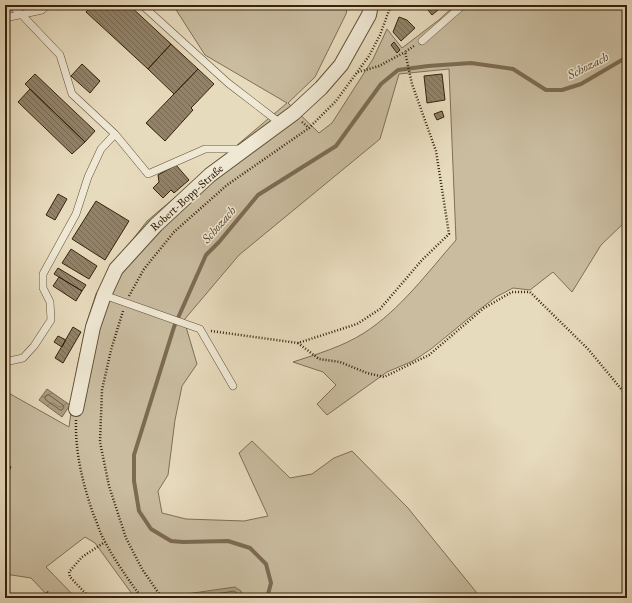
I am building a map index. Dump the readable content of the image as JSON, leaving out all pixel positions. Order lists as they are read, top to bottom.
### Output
{
  "streets": {
    "street": ["Robert-Bopp-Straße"]
  },
  "water": ["Schozach"]
}
